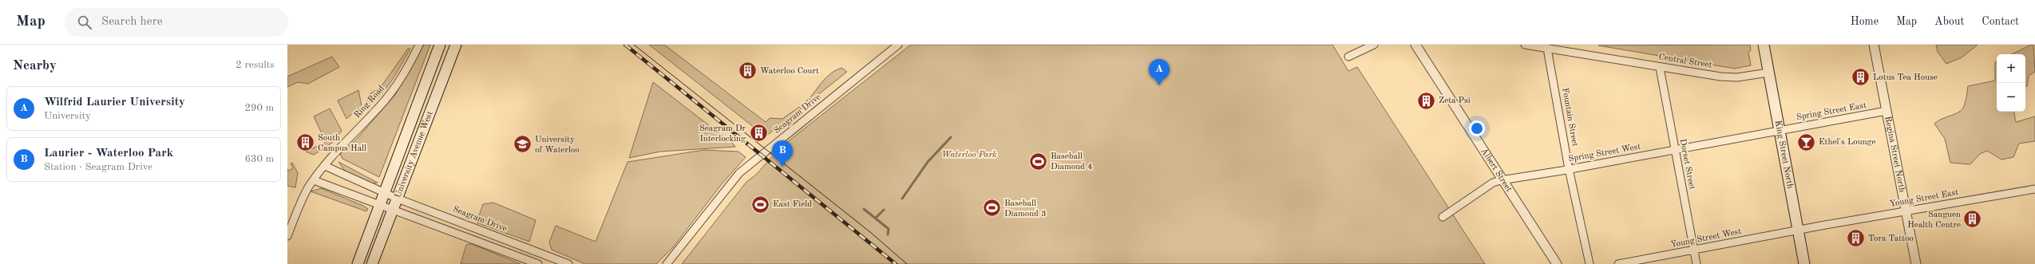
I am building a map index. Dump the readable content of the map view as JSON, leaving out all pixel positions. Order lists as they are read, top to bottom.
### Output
{
  "streets": {
    "main road": ["University Avenue West", "King Street North"],
    "street": [
      "Central Street",
      "Ring Road",
      "Spring Street East",
      "Seagram Drive",
      "Fountain Street",
      "Spring Street West",
      "Regina Street North",
      "Dorset Street",
      "Albert Street",
      "Young Street East",
      "Young Street West"
    ]
  },
  "crossings": [
    ["Central Street", "Fountain Street"],
    ["Central Street", "King Street North"],
    ["Central Street", "Dorset Street"],
    ["Spring Street East", "Spring Street West"],
    ["Spring Street East", "Regina Street North"],
    ["Spring Street East", "King Street North"],
    ["Seagram Drive", "University Avenue West"],
    ["Fountain Street", "Spring Street West"],
    ["Spring Street West", "King Street North"],
    ["Spring Street West", "Dorset Street"],
    ["Spring Street West", "Albert Street"],
    ["Regina Street North", "Young Street East"],
    ["King Street North", "Young Street East"],
    ["King Street North", "Young Street West"],
    ["Dorset Street", "Young Street West"],
    ["Young Street East", "Young Street West"]
  ],
  "parks": ["Waterloo Park"],
  "places": {
    "building": [
      "Waterloo Court",
      "Lotus Tea House",
      "Zeta Psi",
      "Seagram Dr Interlocking",
      "South Campus Hall",
      "Sanguen Health Centre",
      "Tora Tattoo"
    ],
    "bar": ["Ethel's Lounge"],
    "school or university": ["University of Waterloo"],
    "sports": ["Baseball Diamond 4", "East Field", "Baseball Diamond 3"]
  },
  "page": {
    "header": "Map",
    "search": "Search here",
    "nav": [
      "Home",
      "Map",
      "About",
      "Contact"
    ],
    "heading": ["Nearby", "2 results"],
    "map_buttons": ["+", "−"],
    "pins": ["A", "B"],
    "list": [
      {
        "mark": "A",
        "name": "Wilfrid Laurier University",
        "note": "University",
        "value": "290 m"
      },
      {
        "mark": "B",
        "name": "Laurier - Waterloo Park",
        "note": "Station · Seagram Drive",
        "value": "630 m"
      }
    ]
  }
}
